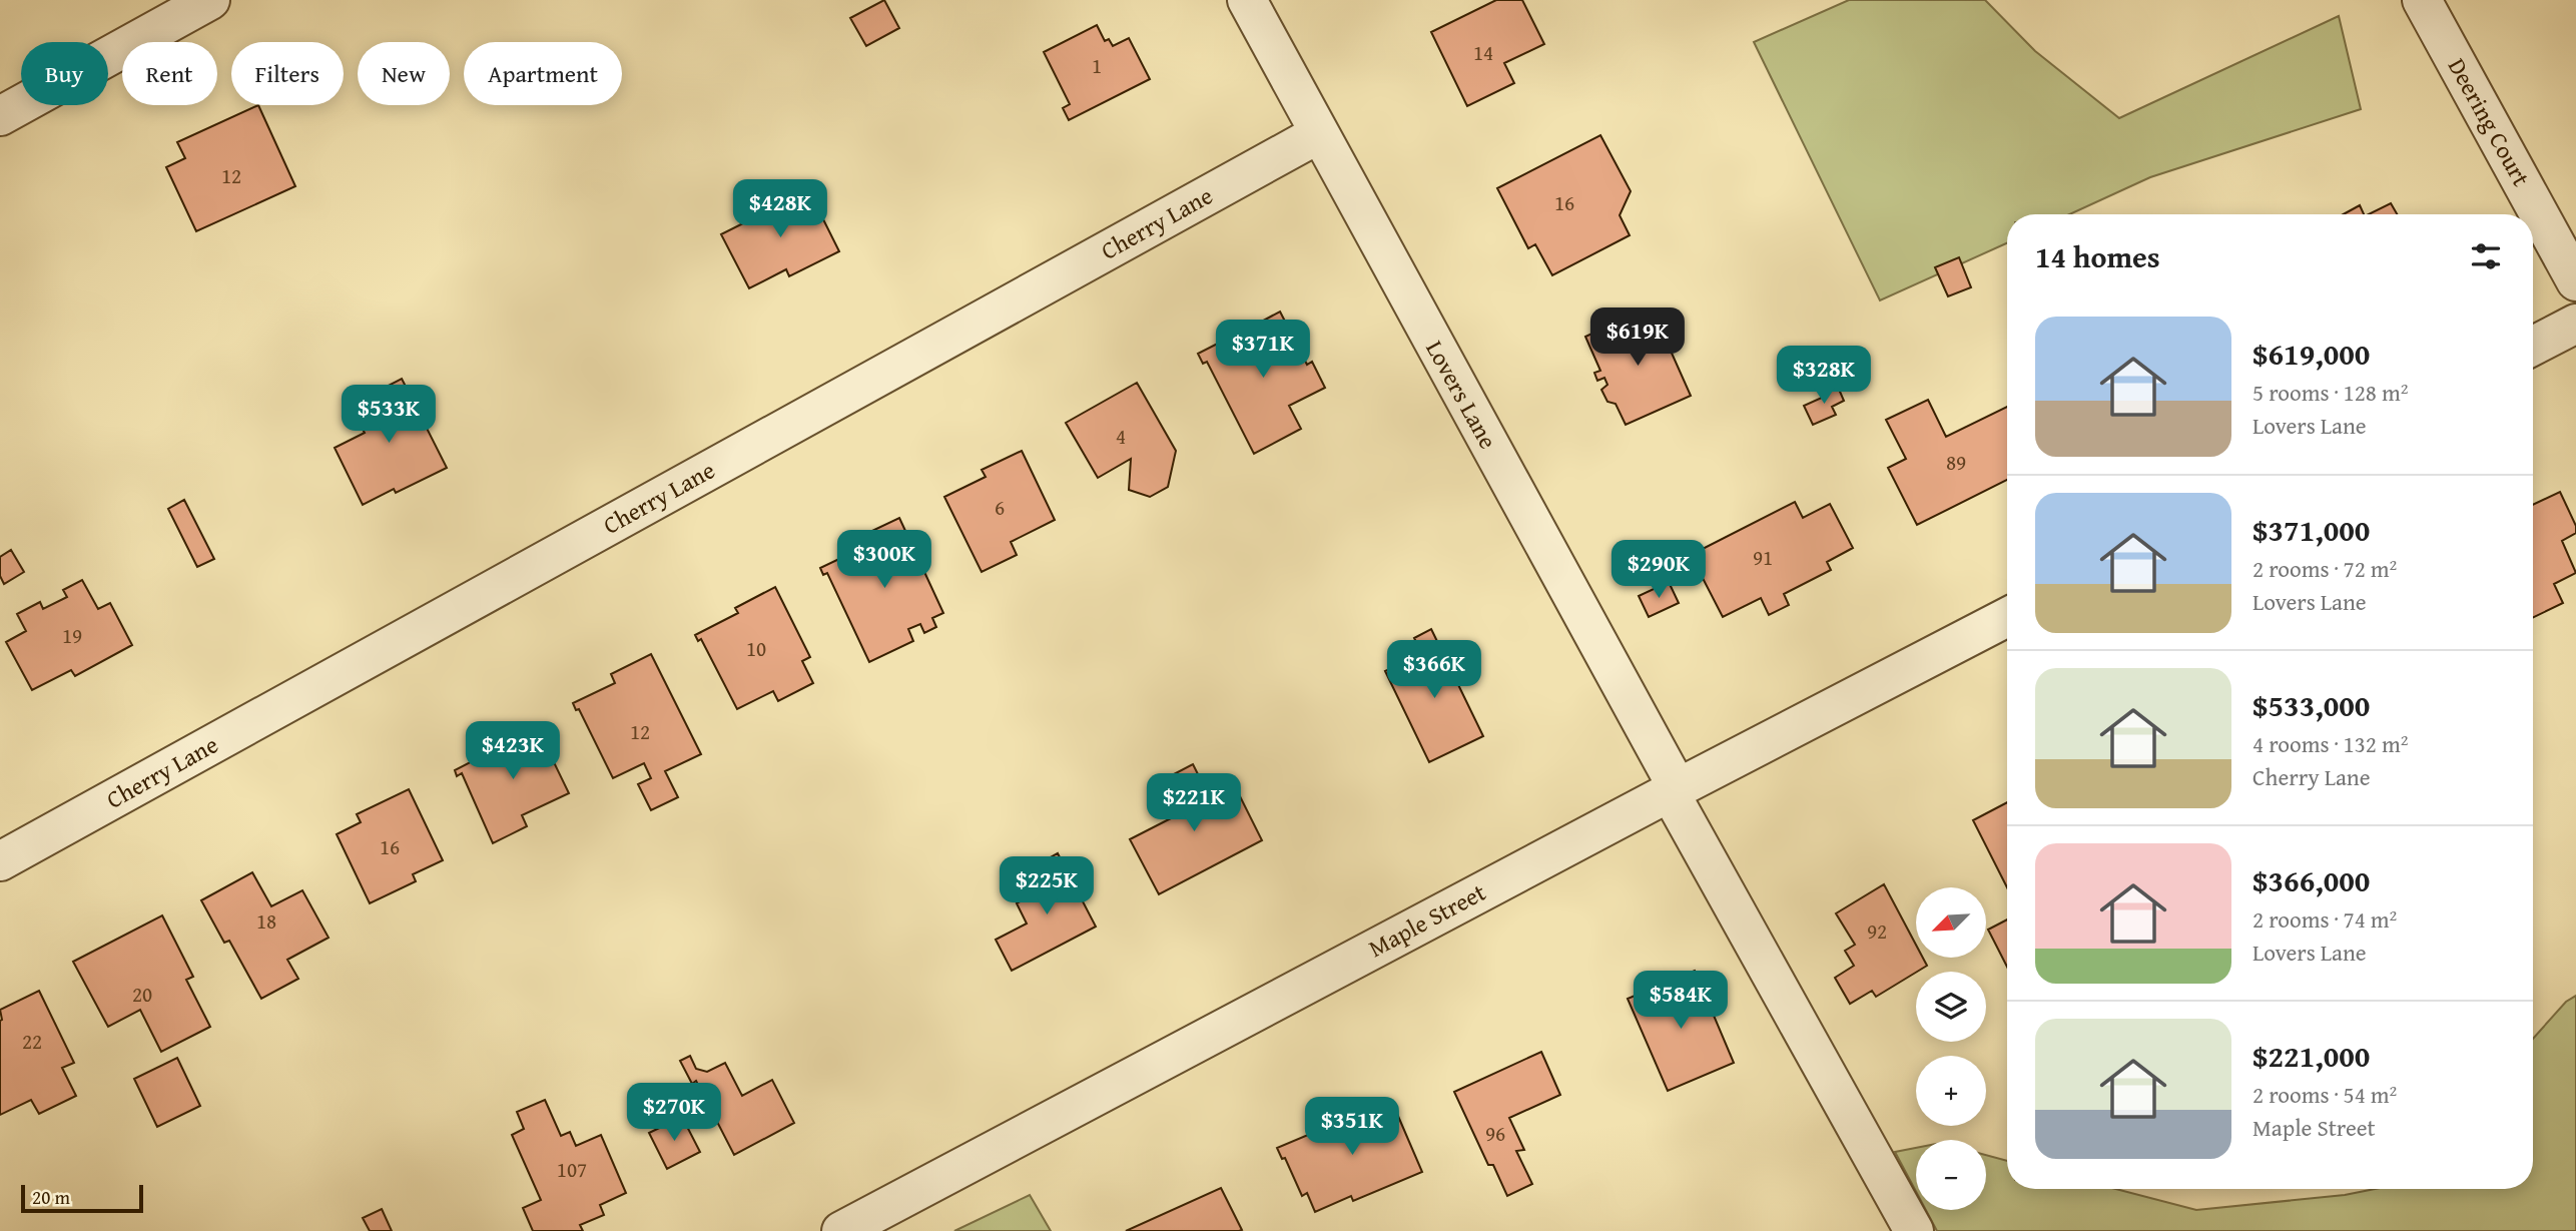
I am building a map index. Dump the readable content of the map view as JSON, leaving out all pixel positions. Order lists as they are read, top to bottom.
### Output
{
  "streets": {
    "street": [
      "Deering Court",
      "Cherry Lane",
      "Lovers Lane",
      "Maple Street"
    ]
  },
  "crossings": [
    ["Cherry Lane", "Lovers Lane"],
    ["Lovers Lane", "Maple Street"]
  ],
  "house_numbers": [
    "14",
    "1",
    "12",
    "16",
    "4",
    "89",
    "6",
    "91",
    "19",
    "10",
    "12",
    "16",
    "18",
    "92",
    "20",
    "22",
    "96",
    "107"
  ],
  "scale_bar": "20 m",
  "north": "bottom left",
  "page": {
    "chip": [
      "Buy",
      "Rent",
      "Filters",
      "New",
      "Apartment"
    ],
    "price": [
      "$428K",
      "$619K",
      "$371K",
      "$328K",
      "$533K",
      "$300K",
      "$290K",
      "$366K",
      "$423K",
      "$221K",
      "$225K",
      "$584K",
      "$270K",
      "$351K"
    ],
    "heading": "14 homes",
    "list": [
      {
        "name": "$619,000",
        "note": "5 rooms · 128 m² · Lovers Lane"
      },
      {
        "name": "$371,000",
        "note": "2 rooms · 72 m² · Lovers Lane"
      },
      {
        "name": "$533,000",
        "note": "4 rooms · 132 m² · Cherry Lane"
      },
      {
        "name": "$366,000",
        "note": "2 rooms · 74 m² · Lovers Lane"
      },
      {
        "name": "$221,000",
        "note": "2 rooms · 54 m² · Maple Street"
      }
    ],
    "map_buttons": ["+", "−"],
    "scale": "20 m"
  }
}
